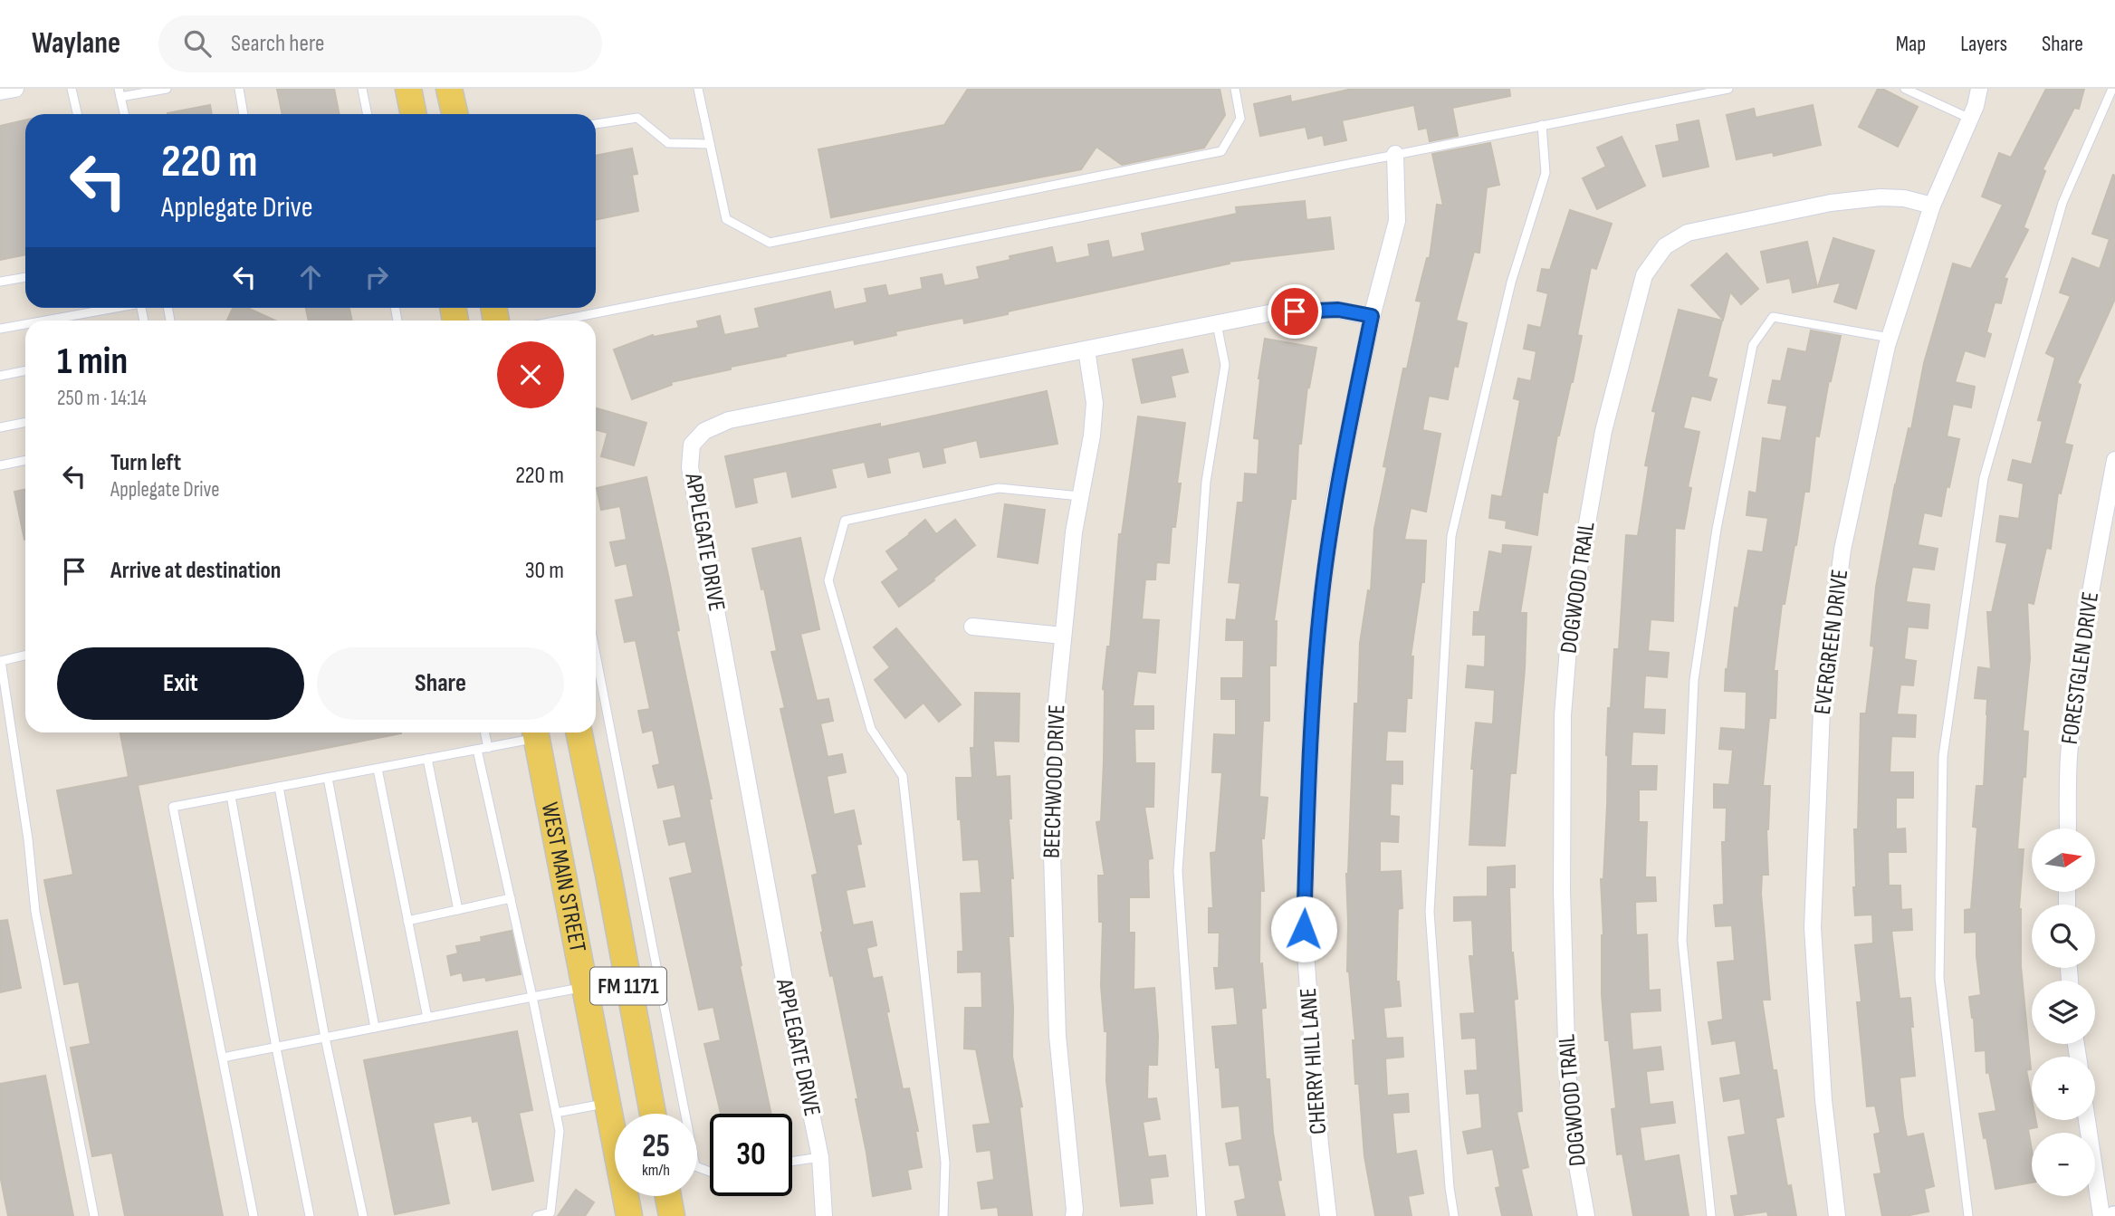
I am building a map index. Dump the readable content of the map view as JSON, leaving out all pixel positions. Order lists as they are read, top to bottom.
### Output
{
  "streets": {
    "main road": ["WEST MAIN STREET", "FM 1171"],
    "street": [
      "APPLEGATE DRIVE",
      "DOGWOOD TRAIL",
      "EVERGREEN DRIVE",
      "FORESTGLEN DRIVE",
      "BEECHWOOD DRIVE",
      "CHERRY HILL LANE"
    ]
  },
  "crossings": [
    ["APPLEGATE DRIVE", "BEECHWOOD DRIVE"],
    ["APPLEGATE DRIVE", "CHERRY HILL LANE"],
    ["DOGWOOD TRAIL", "EVERGREEN DRIVE"]
  ],
  "north": "right",
  "page": {
    "header": "Waylane",
    "search": "Search here",
    "nav": ["Map", "Layers", "Share"],
    "turn": ["220 m", "Applegate Drive"],
    "heading": ["1 min", "250 m · 14:14"],
    "list": [
      {
        "name": "Turn left",
        "note": "Applegate Drive",
        "value": "220 m"
      },
      {
        "name": "Arrive at destination",
        "value": "30 m"
      }
    ],
    "buttons": ["Exit", "Share"],
    "map_buttons": ["+", "−"],
    "speed": "25 km/h",
    "limit": "30"
  }
}
